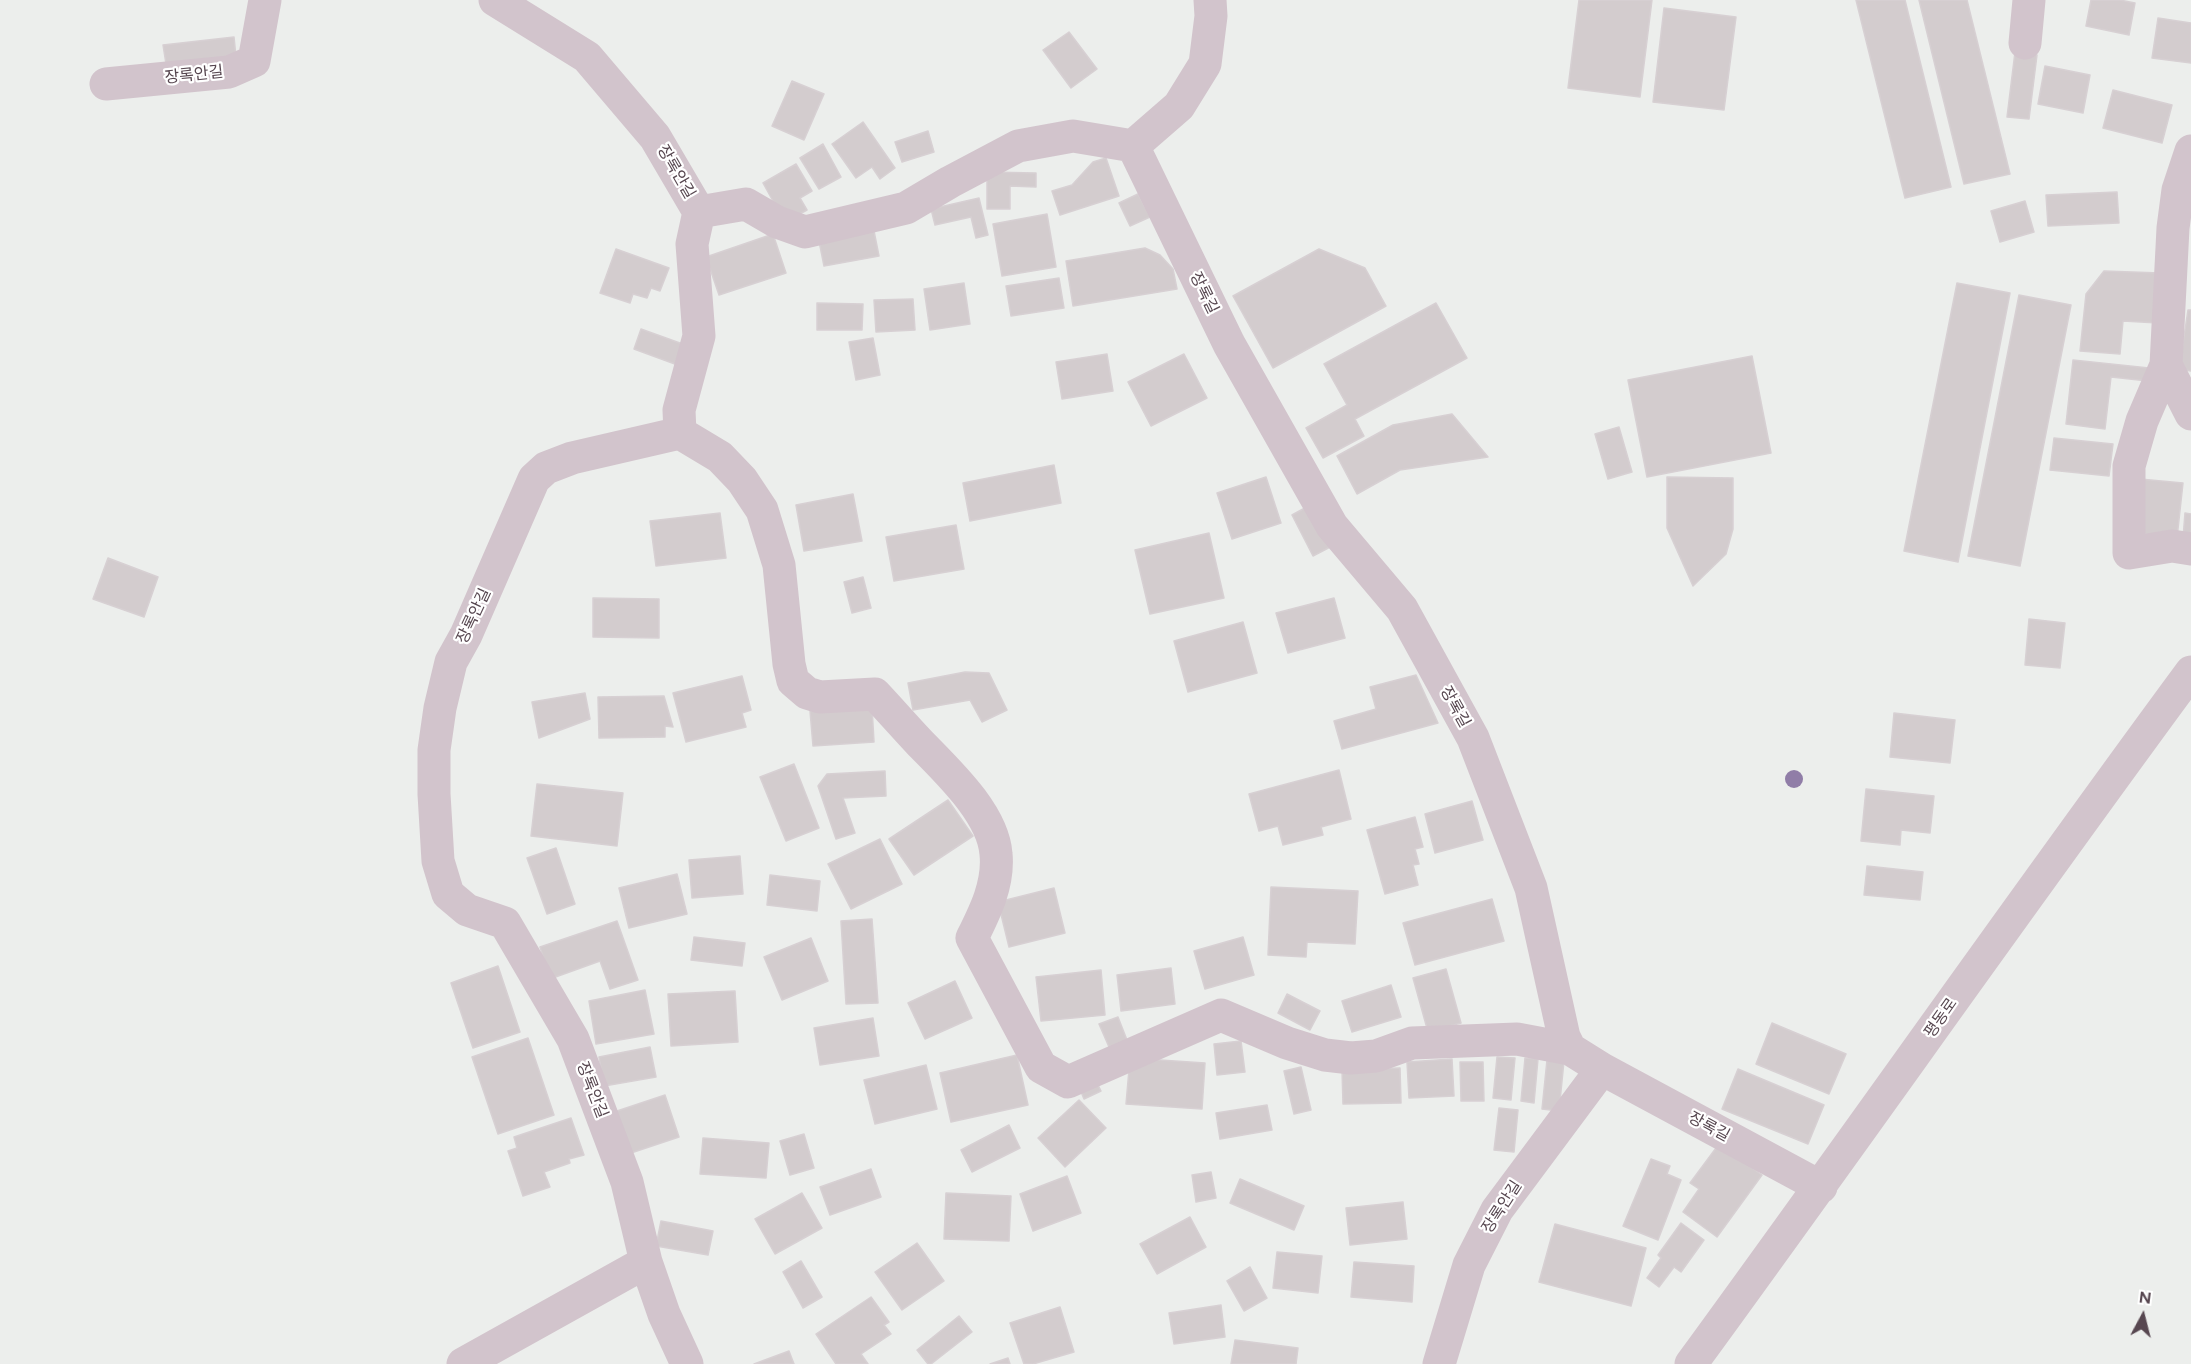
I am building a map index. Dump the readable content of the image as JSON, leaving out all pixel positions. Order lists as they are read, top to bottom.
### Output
{
  "streets": {
    "street": ["장록안길", "장록길", "평동로"]
  },
  "crossings": [
    ["장록안길", "장록길"],
    ["장록길", "평동로"]
  ],
  "north": "top"
}
